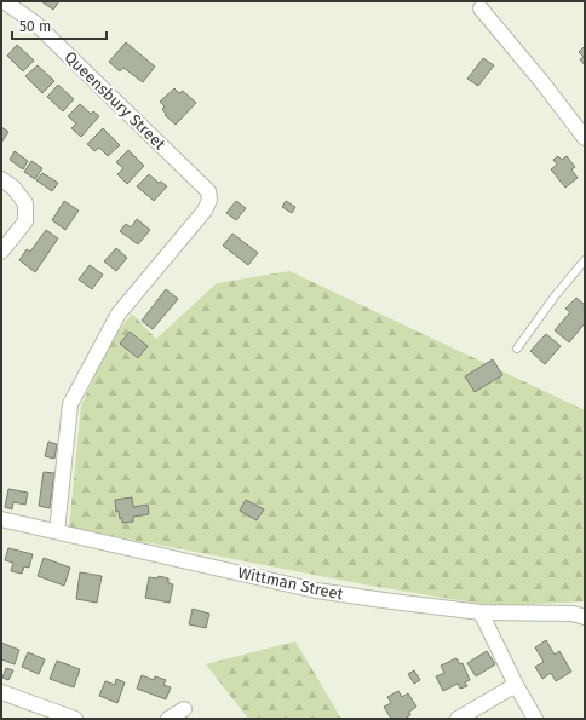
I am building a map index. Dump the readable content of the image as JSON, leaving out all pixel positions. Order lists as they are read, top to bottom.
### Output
{
  "streets": {
    "street": ["Queensbury Street", "Wittman Street"]
  },
  "crossings": [
    ["Queensbury Street", "Wittman Street"]
  ],
  "scale_bar": "50 m"
}
